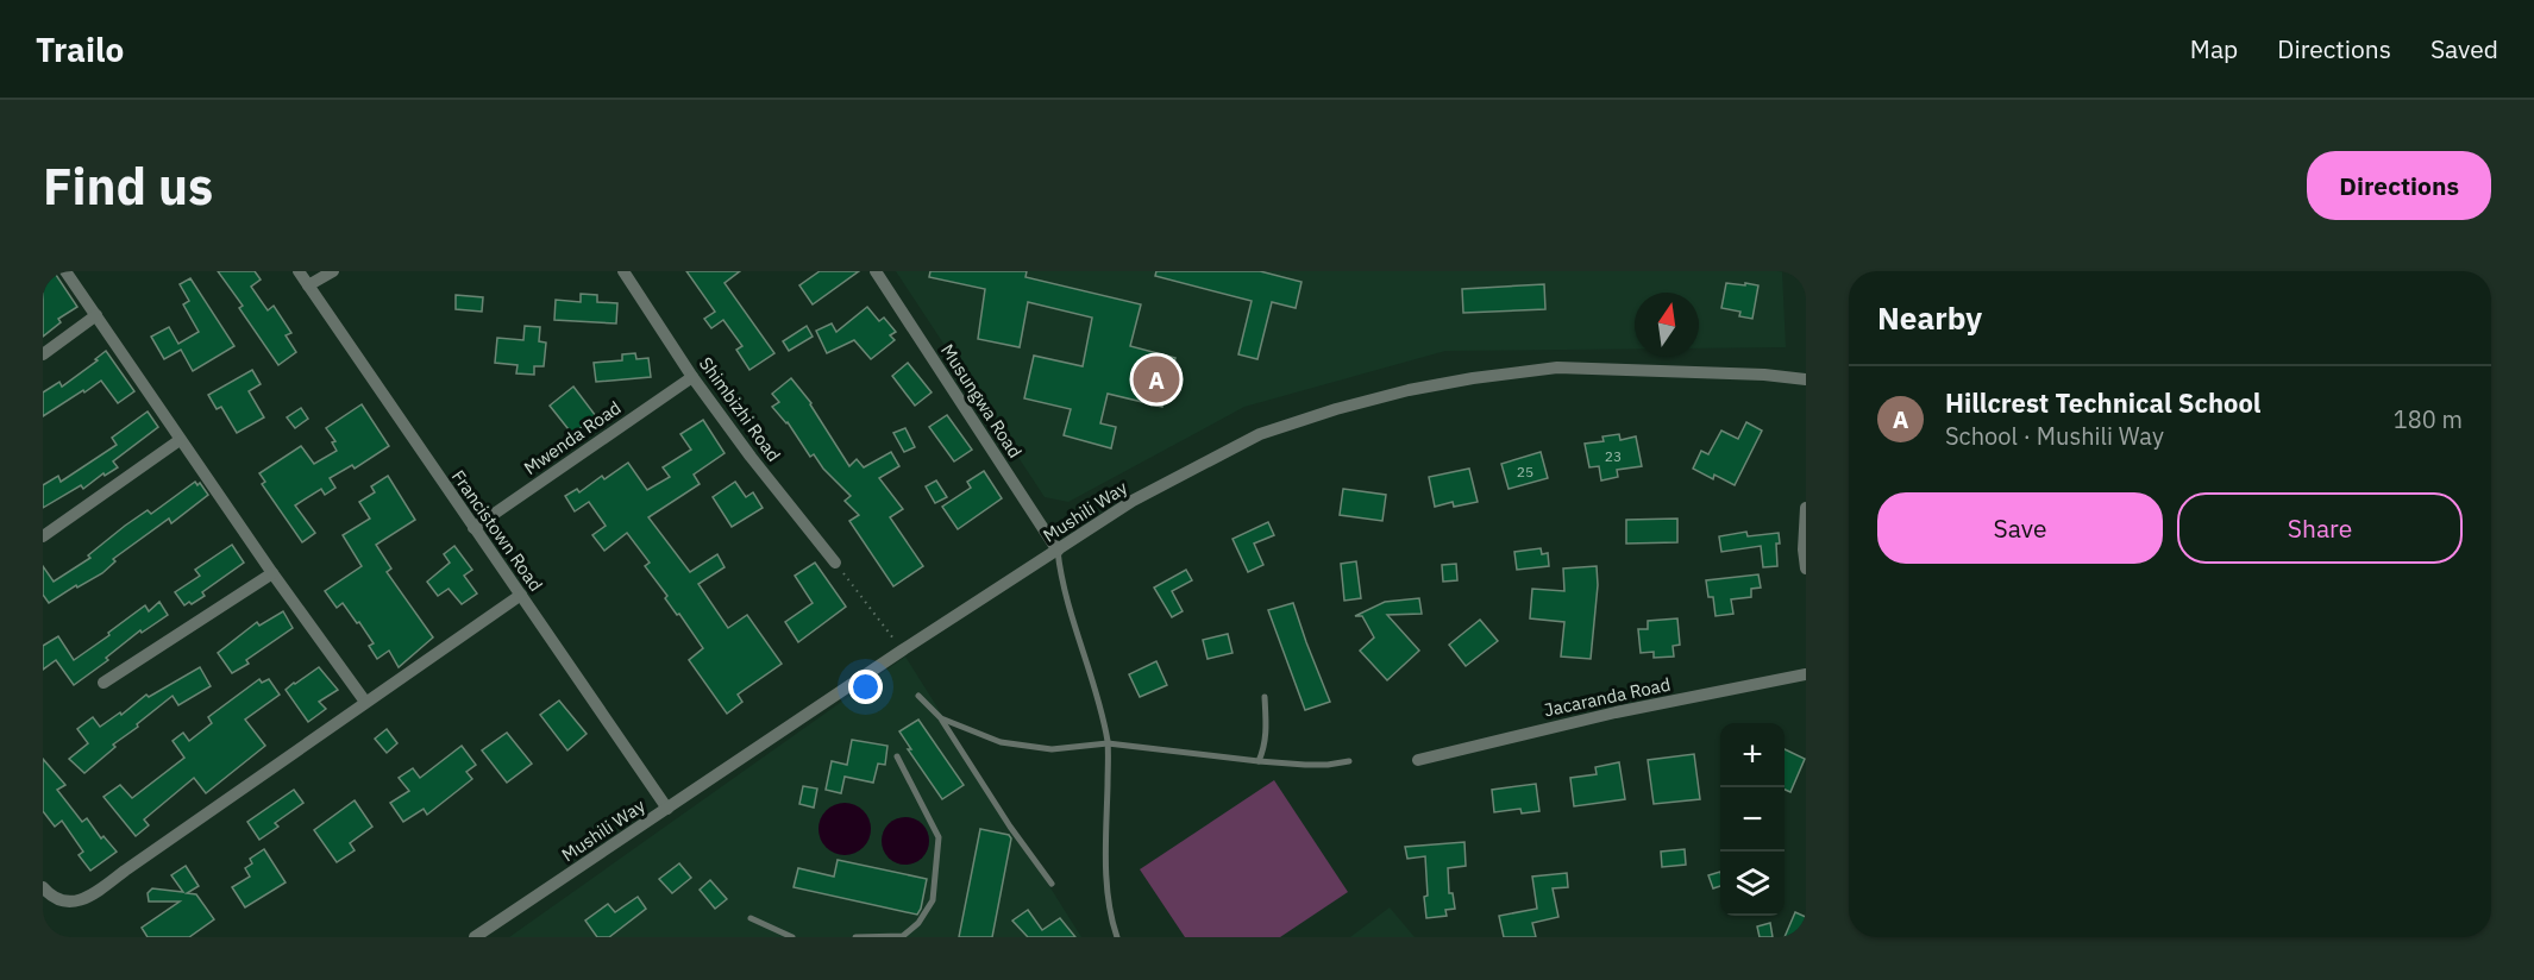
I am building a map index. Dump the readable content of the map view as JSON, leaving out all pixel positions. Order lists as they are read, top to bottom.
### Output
{
  "streets": {
    "street": [
      "Musungwa Road",
      "Shimbizhi Road",
      "Mwenda Road",
      "Mushili Way",
      "Francistown Road",
      "Jacaranda Road"
    ]
  },
  "crossings": [
    ["Musungwa Road", "Mushili Way"],
    ["Shimbizhi Road", "Mwenda Road"],
    ["Mwenda Road", "Francistown Road"],
    ["Mushili Way", "Francistown Road"]
  ],
  "house_numbers": ["23", "25"],
  "north": "top",
  "page": {
    "header": "Trailo",
    "nav": ["Map", "Directions", "Saved"],
    "buttons": [
      "Directions",
      ["Save", "Share"]
    ],
    "title": "Find us",
    "heading": "Nearby",
    "pins": "A",
    "list": [
      {
        "mark": "A",
        "name": "Hillcrest Technical School",
        "note": "School · Mushili Way",
        "value": "180 m"
      }
    ],
    "map_buttons": ["+", "−"]
  }
}
